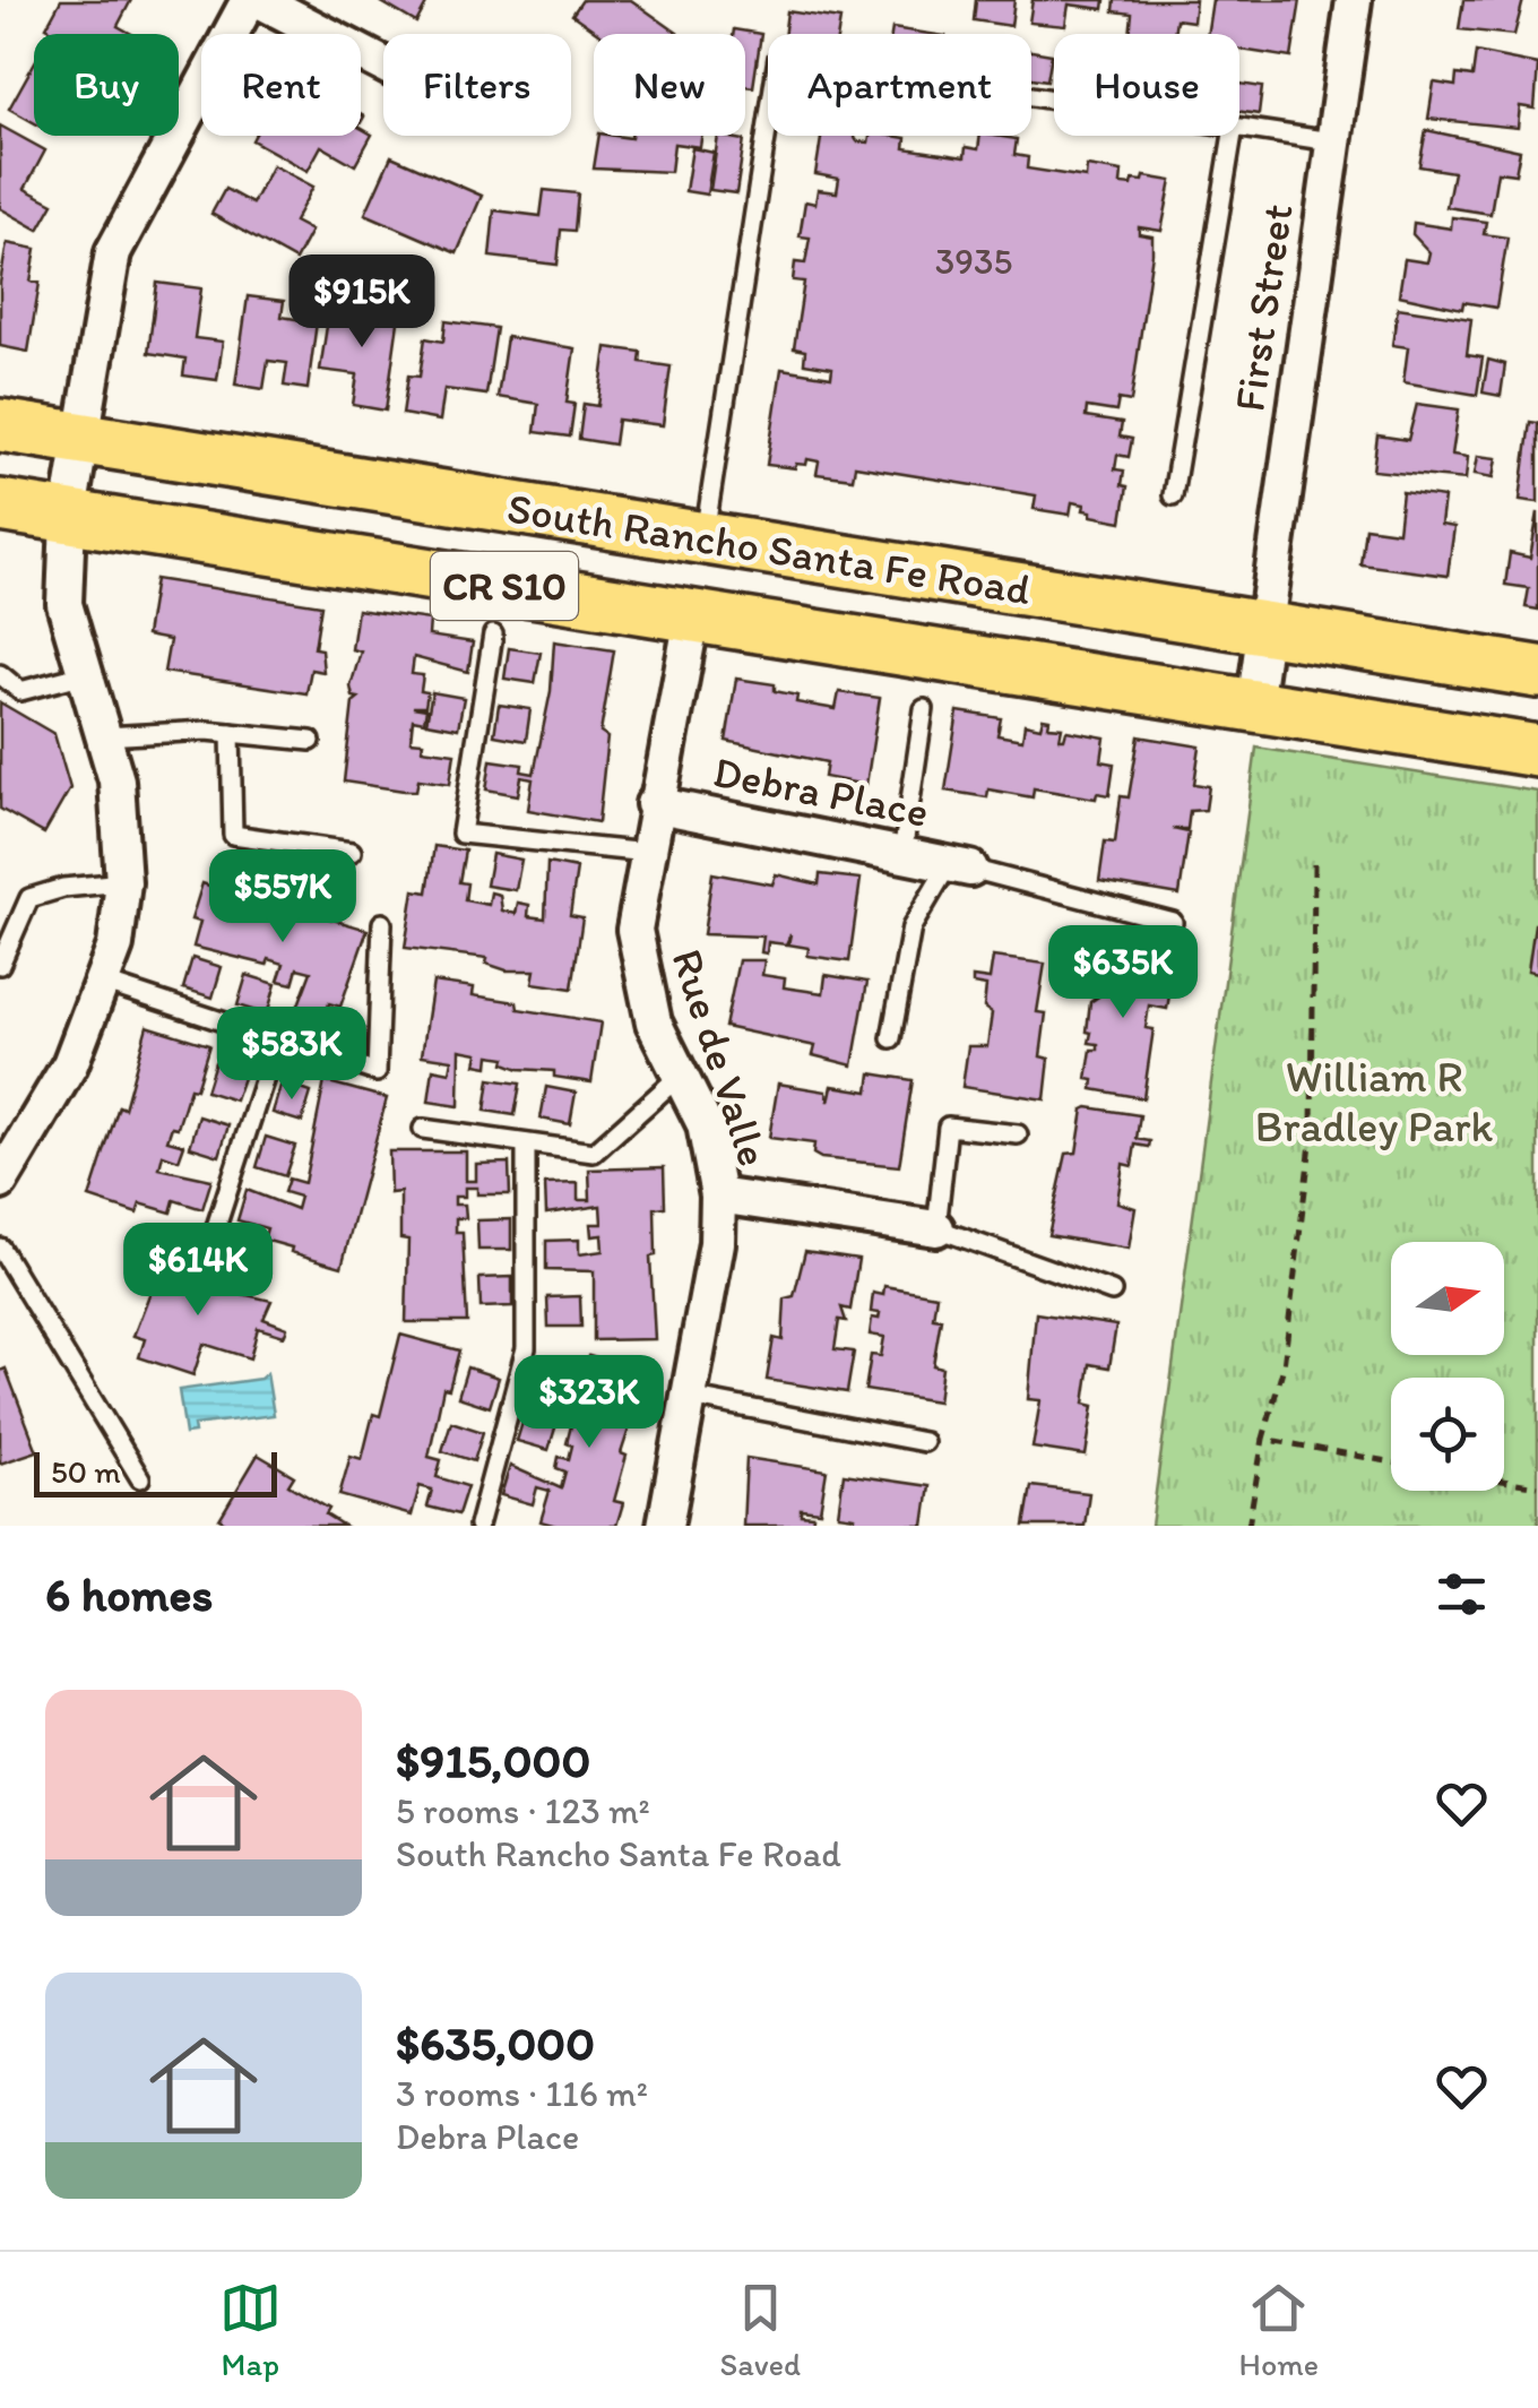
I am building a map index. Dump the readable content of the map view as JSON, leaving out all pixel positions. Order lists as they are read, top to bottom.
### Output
{
  "streets": {
    "main road": ["South Rancho Santa Fe Road", "CR S10"],
    "street": ["First Street", "Debra Place", "Rue de Valle"]
  },
  "crossings": [
    ["First Street", "South Rancho Santa Fe Road"],
    ["South Rancho Santa Fe Road", "Rue de Valle"],
    ["Debra Place", "Rue de Valle"]
  ],
  "parks": ["William R Bradley Park"],
  "house_numbers": ["3935"],
  "scale_bar": "50 m",
  "north": "right",
  "page": {
    "chip": [
      "Buy",
      "Rent",
      "Filters",
      "New",
      "Apartment",
      "House"
    ],
    "price": [
      "$915K",
      "$557K",
      "$635K",
      "$583K",
      "$614K",
      "$323K"
    ],
    "scale": "50 m",
    "heading": "6 homes",
    "list": [
      {
        "name": "$915,000",
        "note": "5 rooms · 123 m² · South Rancho Santa Fe Road"
      },
      {
        "name": "$635,000",
        "note": "3 rooms · 116 m² · Debra Place"
      }
    ],
    "tabs": ["Map", "Saved", "Home"]
  }
}
